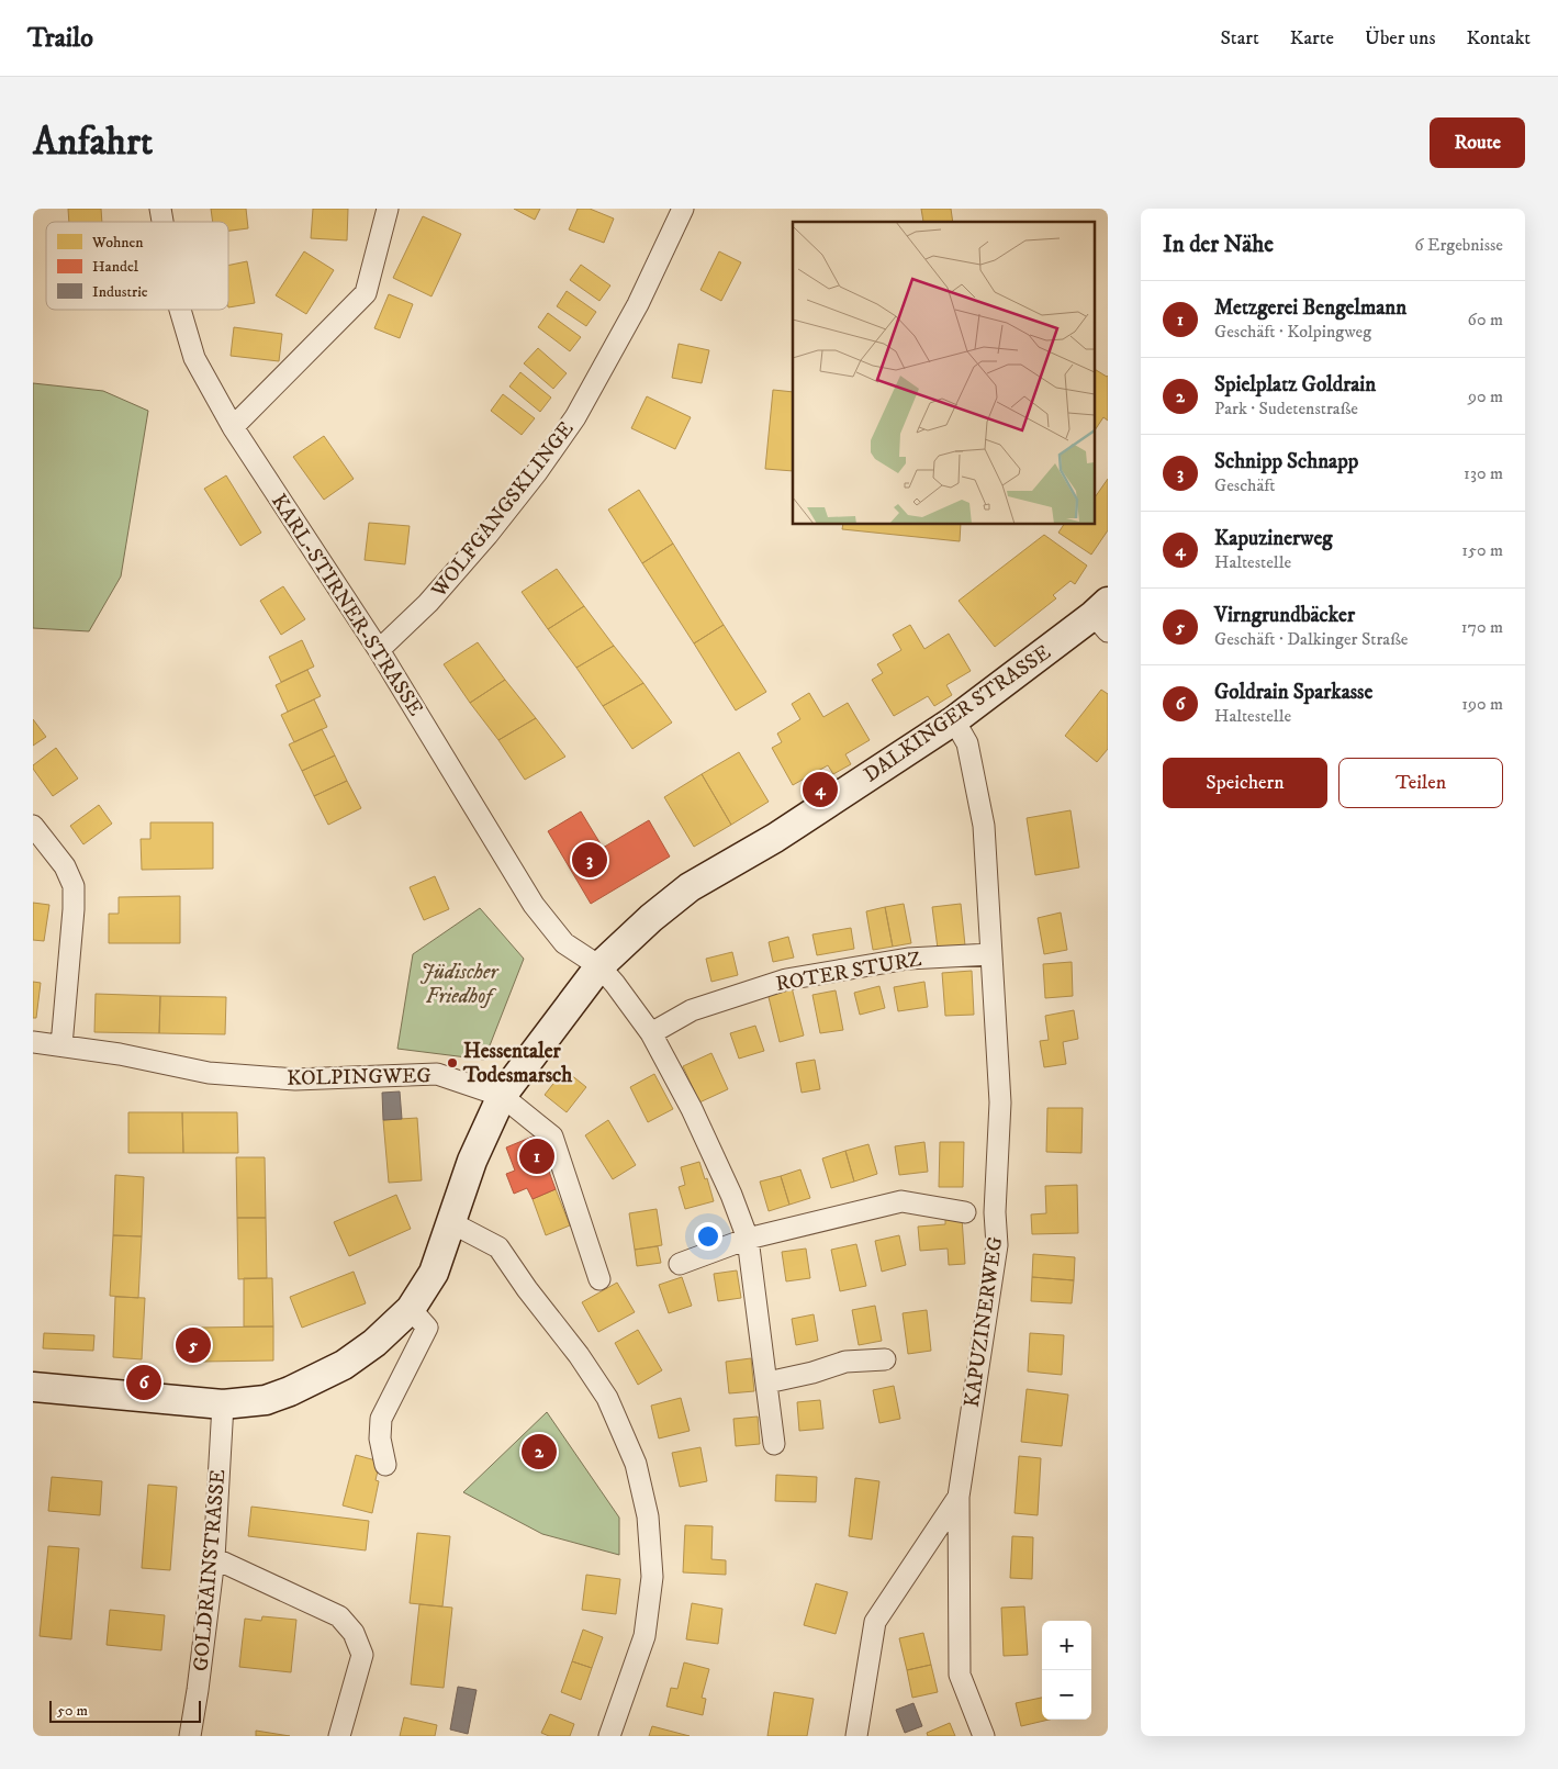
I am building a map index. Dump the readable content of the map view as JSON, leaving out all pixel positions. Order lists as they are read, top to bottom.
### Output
{
  "streets": {
    "street": [
      "WOLFGANGSKLINGE",
      "KARL-STIRNER-STRASSE",
      "DALKINGER STRASSE",
      "ROTER STURZ",
      "KOLPINGWEG",
      "KAPUZINERWEG",
      "GOLDRAINSTRASSE"
    ]
  },
  "crossings": [
    ["WOLFGANGSKLINGE", "KARL-STIRNER-STRASSE"],
    ["KARL-STIRNER-STRASSE", "DALKINGER STRASSE"],
    ["KARL-STIRNER-STRASSE", "ROTER STURZ"],
    ["DALKINGER STRASSE", "KOLPINGWEG"],
    ["DALKINGER STRASSE", "KAPUZINERWEG"],
    ["DALKINGER STRASSE", "GOLDRAINSTRASSE"],
    ["ROTER STURZ", "KAPUZINERWEG"]
  ],
  "parks": ["Jüdischer Friedhof"],
  "places": ["Hessentaler Todesmarsch"],
  "legend": ["Wohnen", "Handel", "Industrie"],
  "scale_bar": "50 m",
  "page": {
    "header": "Trailo",
    "nav": [
      "Start",
      "Karte",
      "Über uns",
      "Kontakt"
    ],
    "buttons": [
      "Route",
      ["Speichern", "Teilen"]
    ],
    "title": "Anfahrt",
    "heading": ["In der Nähe", "6 Ergebnisse"],
    "list": [
      {
        "mark": "1",
        "name": "Metzgerei Bengelmann",
        "note": "Geschäft · Kolpingweg",
        "value": "60 m"
      },
      {
        "mark": "2",
        "name": "Spielplatz Goldrain",
        "note": "Park · Sudetenstraße",
        "value": "90 m"
      },
      {
        "mark": "3",
        "name": "Schnipp Schnapp",
        "note": "Geschäft",
        "value": "130 m"
      },
      {
        "mark": "4",
        "name": "Kapuzinerweg",
        "note": "Haltestelle",
        "value": "150 m"
      },
      {
        "mark": "5",
        "name": "Virngrundbäcker",
        "note": "Geschäft · Dalkinger Straße",
        "value": "170 m"
      },
      {
        "mark": "6",
        "name": "Goldrain Sparkasse",
        "note": "Haltestelle",
        "value": "190 m"
      }
    ],
    "pins": [
      "4",
      "3",
      "1",
      "5",
      "6",
      "2"
    ],
    "map_buttons": ["+", "−"],
    "scale": "50 m"
  }
}
